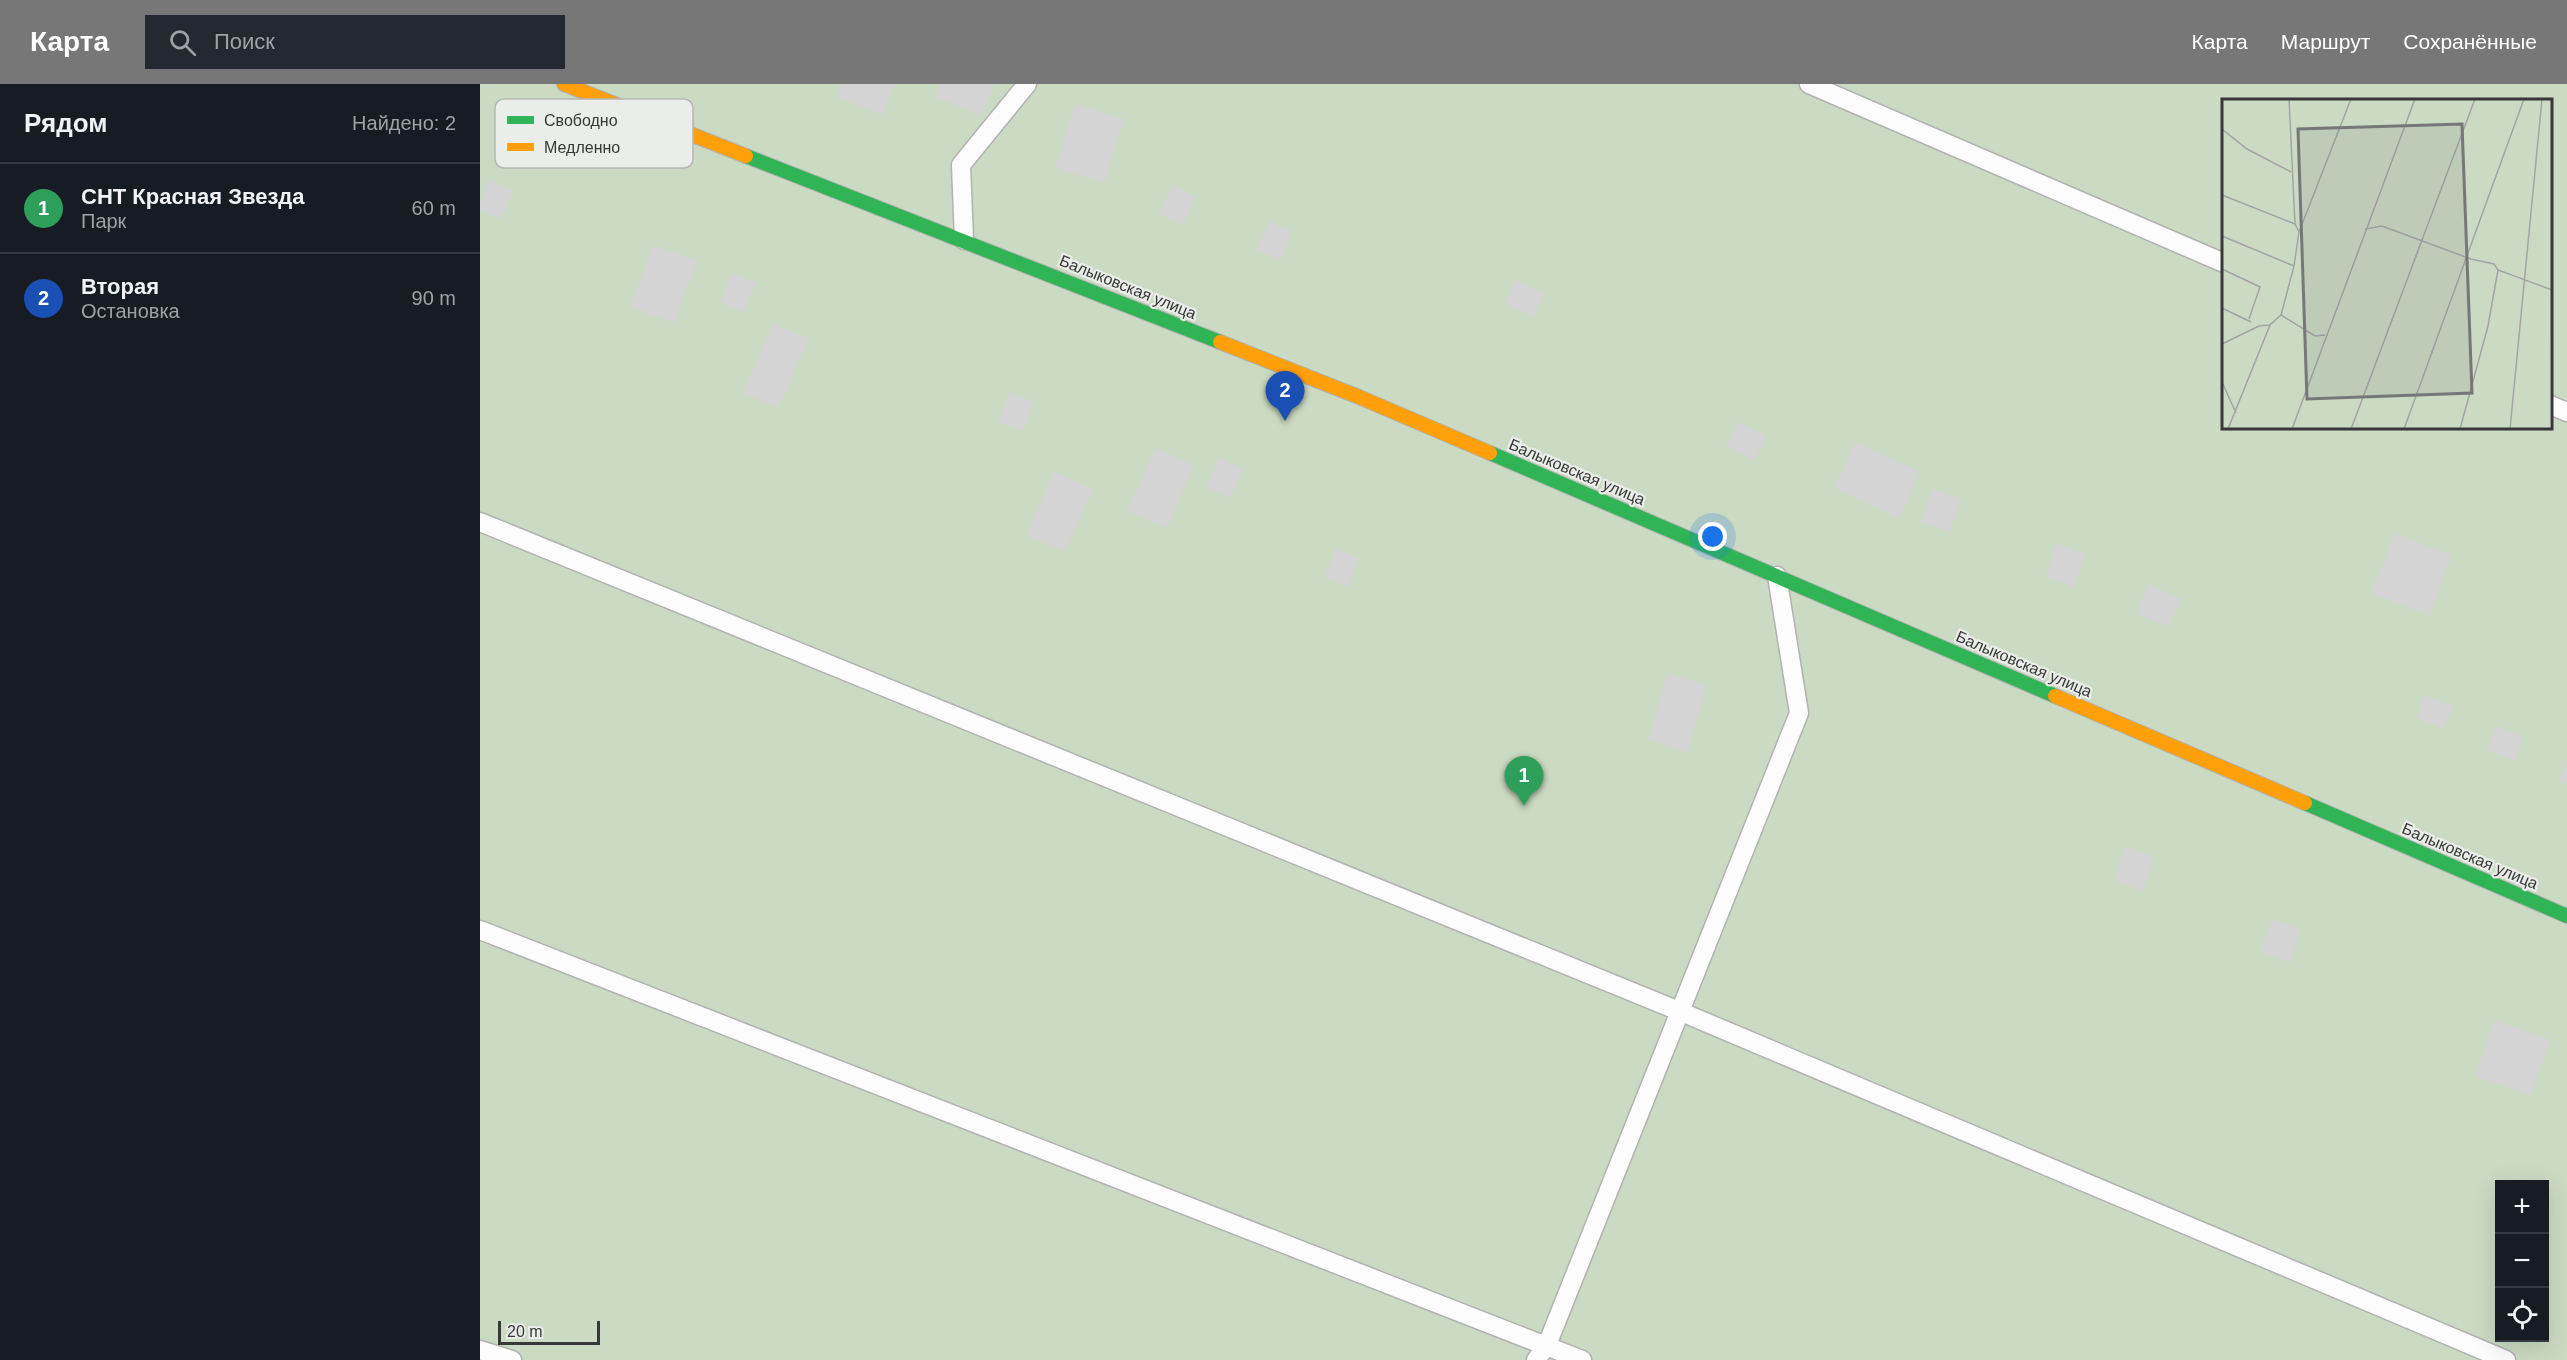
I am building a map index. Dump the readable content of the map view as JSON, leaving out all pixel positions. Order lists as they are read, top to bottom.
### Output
{
  "streets": {
    "street": ["Балыковская улица"]
  },
  "legend": ["Свободно", "Медленно"],
  "scale_bar": "20 m",
  "page": {
    "header": "Карта",
    "search": "Поиск",
    "nav": ["Карта", "Маршрут", "Сохранённые"],
    "heading": ["Рядом", "Найдено: 2"],
    "list": [
      {
        "mark": "1",
        "name": "СНТ Красная Звезда",
        "note": "Парк",
        "value": "60 m"
      },
      {
        "mark": "2",
        "name": "Вторая",
        "note": "Остановка",
        "value": "90 m"
      }
    ],
    "pins": ["2", "1"],
    "map_buttons": ["+", "−"],
    "scale": "20 m"
  }
}
